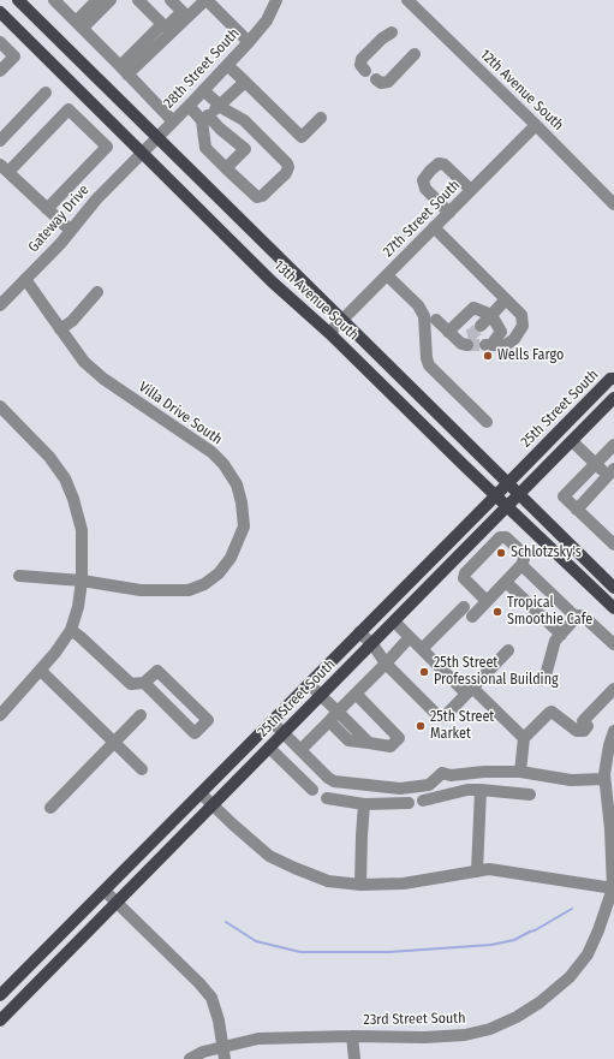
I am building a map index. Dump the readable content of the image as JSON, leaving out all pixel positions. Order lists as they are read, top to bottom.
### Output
{
  "streets": {
    "main road": ["13th Avenue South", "25th Street South"],
    "street": [
      "28th Street South",
      "12th Avenue South",
      "Gateway Drive",
      "27th Street South",
      "Villa Drive South",
      "23rd Street South"
    ]
  },
  "crossings": [
    ["28th Street South", "Gateway Drive"],
    ["28th Street South", "13th Avenue South"],
    ["12th Avenue South", "27th Street South"],
    ["Gateway Drive", "13th Avenue South"],
    ["Gateway Drive", "Villa Drive South"],
    ["27th Street South", "13th Avenue South"],
    ["13th Avenue South", "25th Street South"]
  ],
  "places": [
    "Wells Fargo",
    "Schlotzsky's",
    "Tropical Smoothie Cafe",
    "25th Street Professional Building",
    "25th Street Market"
  ]
}
